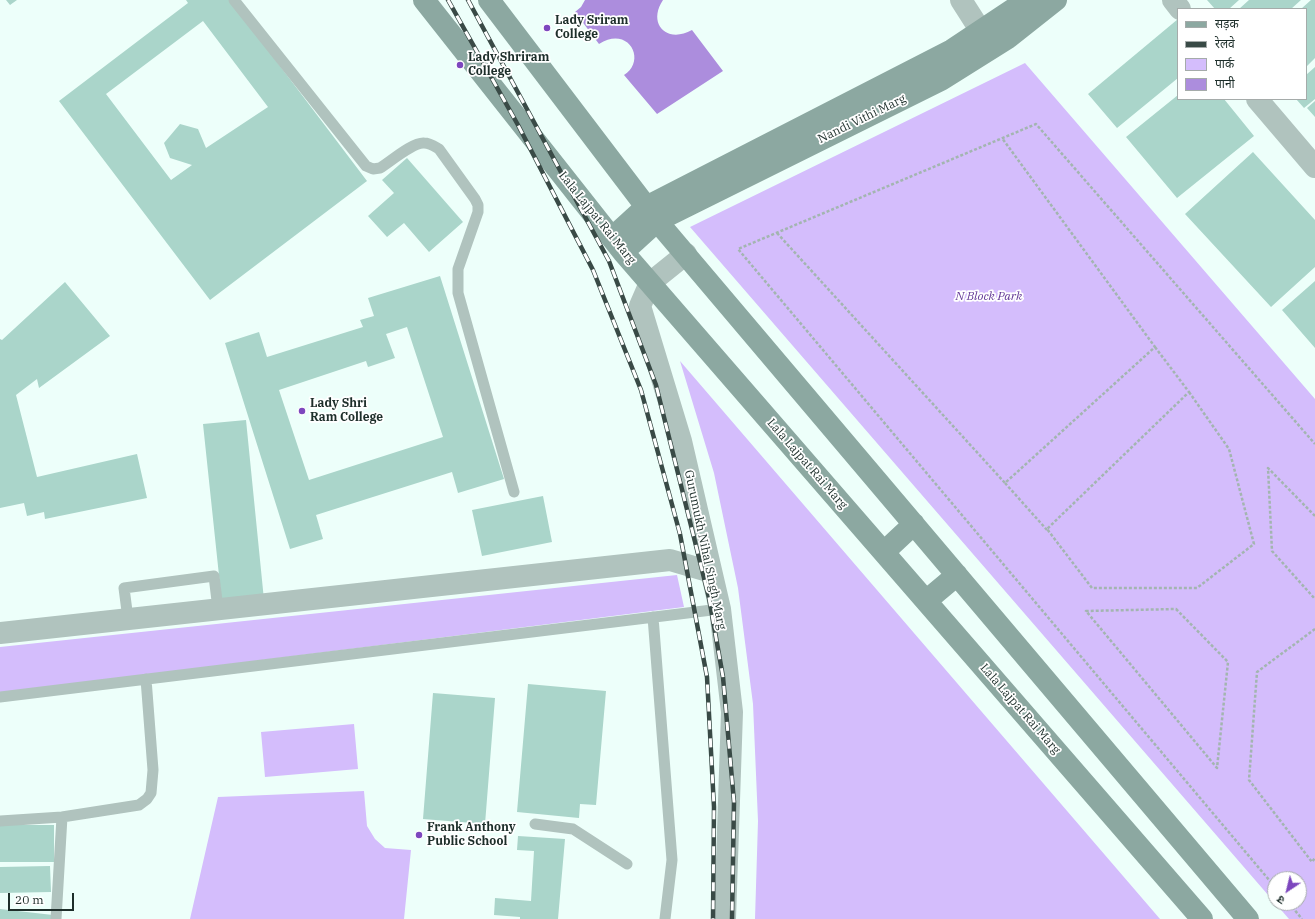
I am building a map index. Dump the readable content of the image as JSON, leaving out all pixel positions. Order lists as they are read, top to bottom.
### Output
{
  "streets": {
    "main road": ["Nandi Vithi Marg", "Lala Lajpat Rai Marg"],
    "street": ["Gurumukh Nihal Singh Marg"]
  },
  "crossings": [
    ["Nandi Vithi Marg", "Lala Lajpat Rai Marg"],
    ["Lala Lajpat Rai Marg", "Gurumukh Nihal Singh Marg"]
  ],
  "parks": ["N Block Park"],
  "places": [
    "Lady Sriram College",
    "Lady Shriram College",
    "Lady Shri Ram College",
    "Frank Anthony Public School"
  ],
  "legend": [
    "सड़क",
    "रेलवे",
    "पार्क",
    "पानी"
  ],
  "scale_bar": "20 m",
  "north": "bottom left"
}
